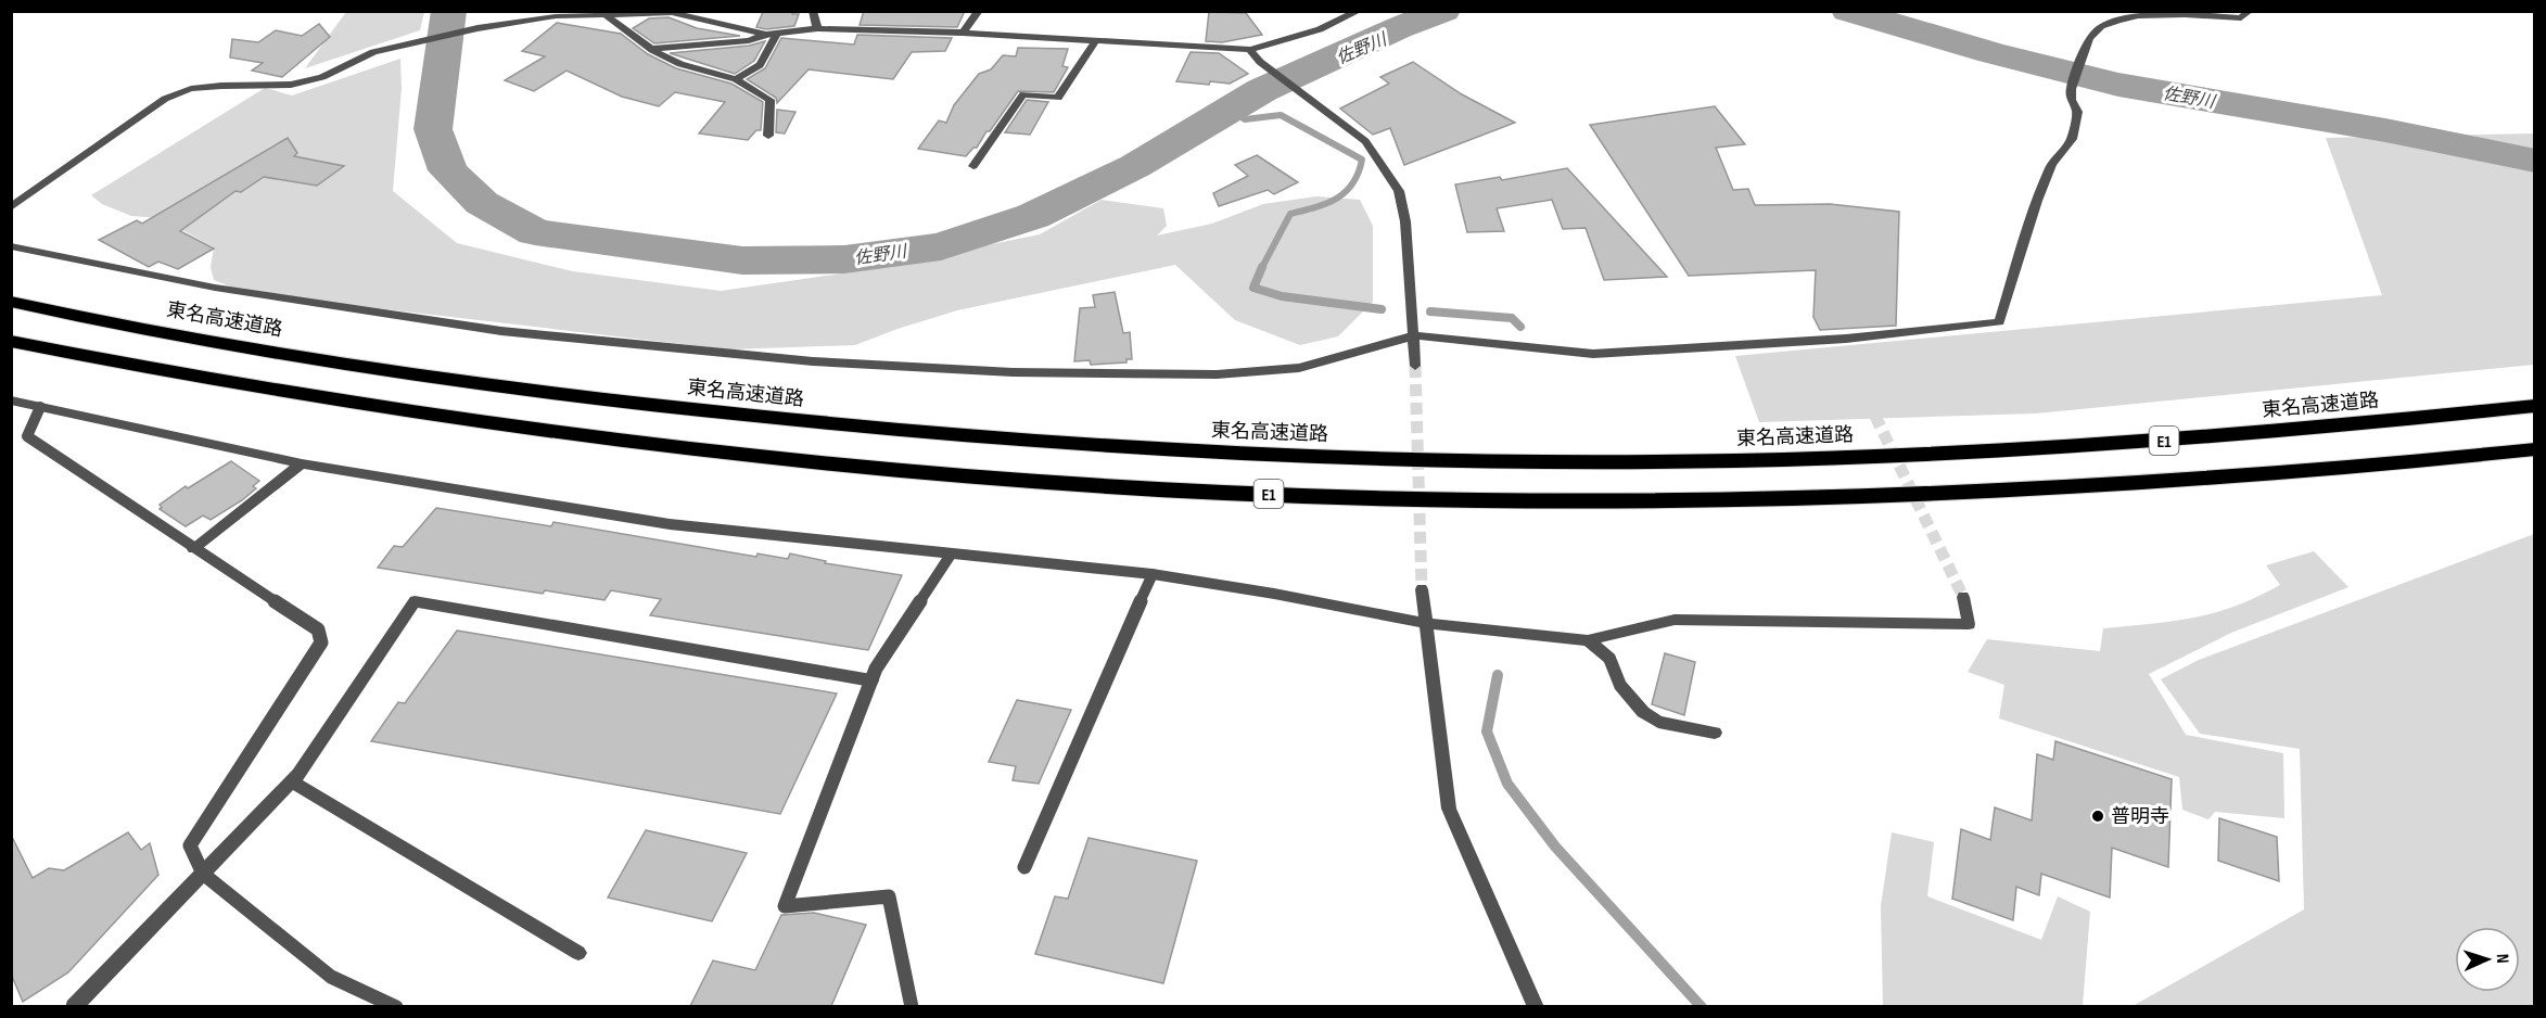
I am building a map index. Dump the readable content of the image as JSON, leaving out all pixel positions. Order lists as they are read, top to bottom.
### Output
{
  "streets": {
    "highway": ["東名高速道路", "E1"]
  },
  "water": ["佐野川"],
  "places": ["普明寺"],
  "north": "right"
}
